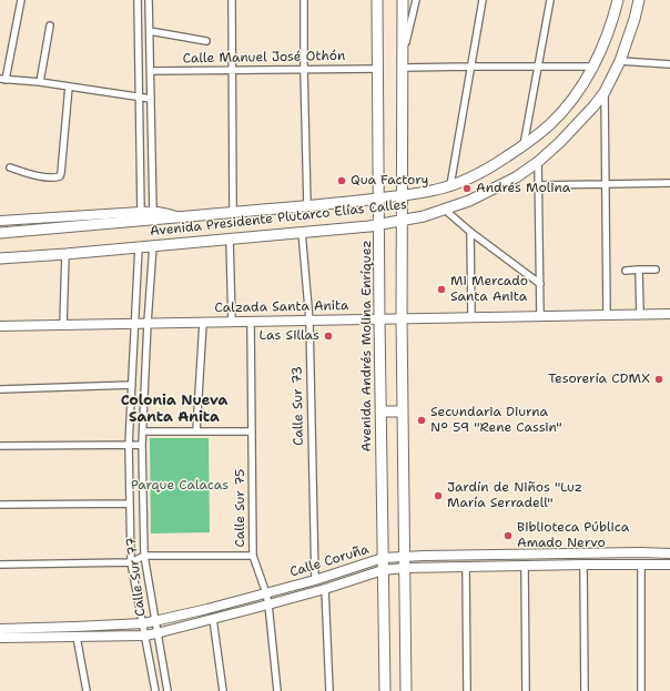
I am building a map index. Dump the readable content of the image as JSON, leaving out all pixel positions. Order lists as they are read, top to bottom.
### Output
{
  "streets": {
    "main road": ["Avenida Presidente Plutarco Elías Calles", "Avenida Andrés Molina Enríquez"],
    "street": [
      "Calle Manuel José Othón",
      "Calzada Santa Anita",
      "Calle Sur 73",
      "Calle Sur 75",
      "Calle Coruña",
      "Calle Sur 77"
    ]
  },
  "crossings": [
    ["Calle Manuel José Othón", "Avenida Andrés Molina Enríquez"],
    ["Avenida Presidente Plutarco Elías Calles", "Avenida Andrés Molina Enríquez"],
    ["Avenida Presidente Plutarco Elías Calles", "Calle Sur 73"],
    ["Avenida Presidente Plutarco Elías Calles", "Calle Sur 77"],
    ["Calzada Santa Anita", "Avenida Andrés Molina Enríquez"],
    ["Calzada Santa Anita", "Calle Sur 73"],
    ["Calzada Santa Anita", "Calle Sur 75"],
    ["Calzada Santa Anita", "Calle Sur 77"],
    ["Avenida Andrés Molina Enríquez", "Calle Coruña"],
    ["Calle Sur 73", "Calle Coruña"],
    ["Calle Sur 75", "Calle Coruña"],
    ["Calle Coruña", "Calle Sur 77"]
  ],
  "districts": ["Colonia Nueva Santa Anita"],
  "parks": ["Parque Calacas"],
  "places": [
    "Qua Factory",
    "Andrés Molina",
    "Mi Mercado Santa Anita",
    "Las Sillas",
    "Tesorería CDMX",
    "Secundaria Diurna N° 59 \"Rene Cassin\"",
    "Jardín de Niños \"Luz María Serradell\"",
    "Biblioteca Pública Amado Nervo"
  ]
}
